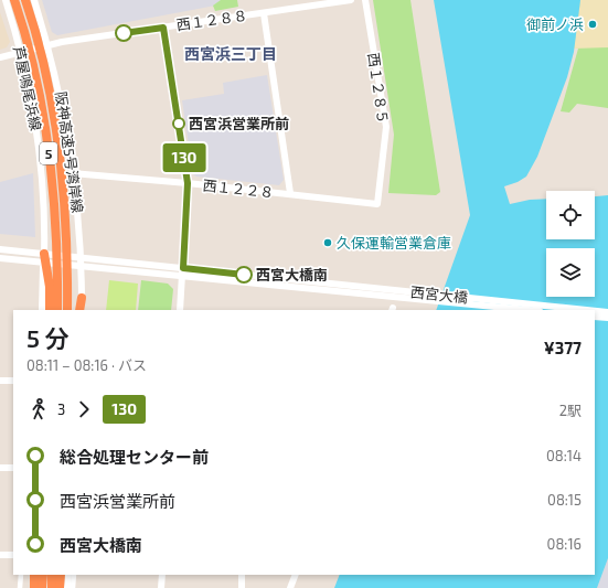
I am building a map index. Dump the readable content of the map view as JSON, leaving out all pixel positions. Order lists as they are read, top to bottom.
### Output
{
  "streets": {
    "highway": ["阪神高速5号湾岸線", "5"],
    "street": [
      "西１２８８",
      "芦屋鳴尾浜線",
      "西１２８５",
      "西１２２８",
      "西宮大橋"
    ]
  },
  "crossings": [
    ["西１２８８", "芦屋鳴尾浜線"],
    ["芦屋鳴尾浜線", "西１２２８"],
    ["西１２８５", "西１２２８"]
  ],
  "districts": ["西宮浜三丁目"],
  "places": [
    "御前ノ浜",
    "西宮浜営業所前",
    "久保運輸営業倉庫",
    "西宮大橋南"
  ],
  "lines": ["bus line 130"],
  "page": {
    "on_map": "130",
    "heading": ["5 分", "08:11 – 08:16 · バス", "¥377"],
    "legs": ["3", "130", "2駅"],
    "list": [
      {
        "name": "総合処理センター前",
        "value": "08:14"
      },
      {
        "name": "西宮浜営業所前",
        "value": "08:15"
      },
      {
        "name": "西宮大橋南",
        "value": "08:16"
      }
    ]
  }
}
